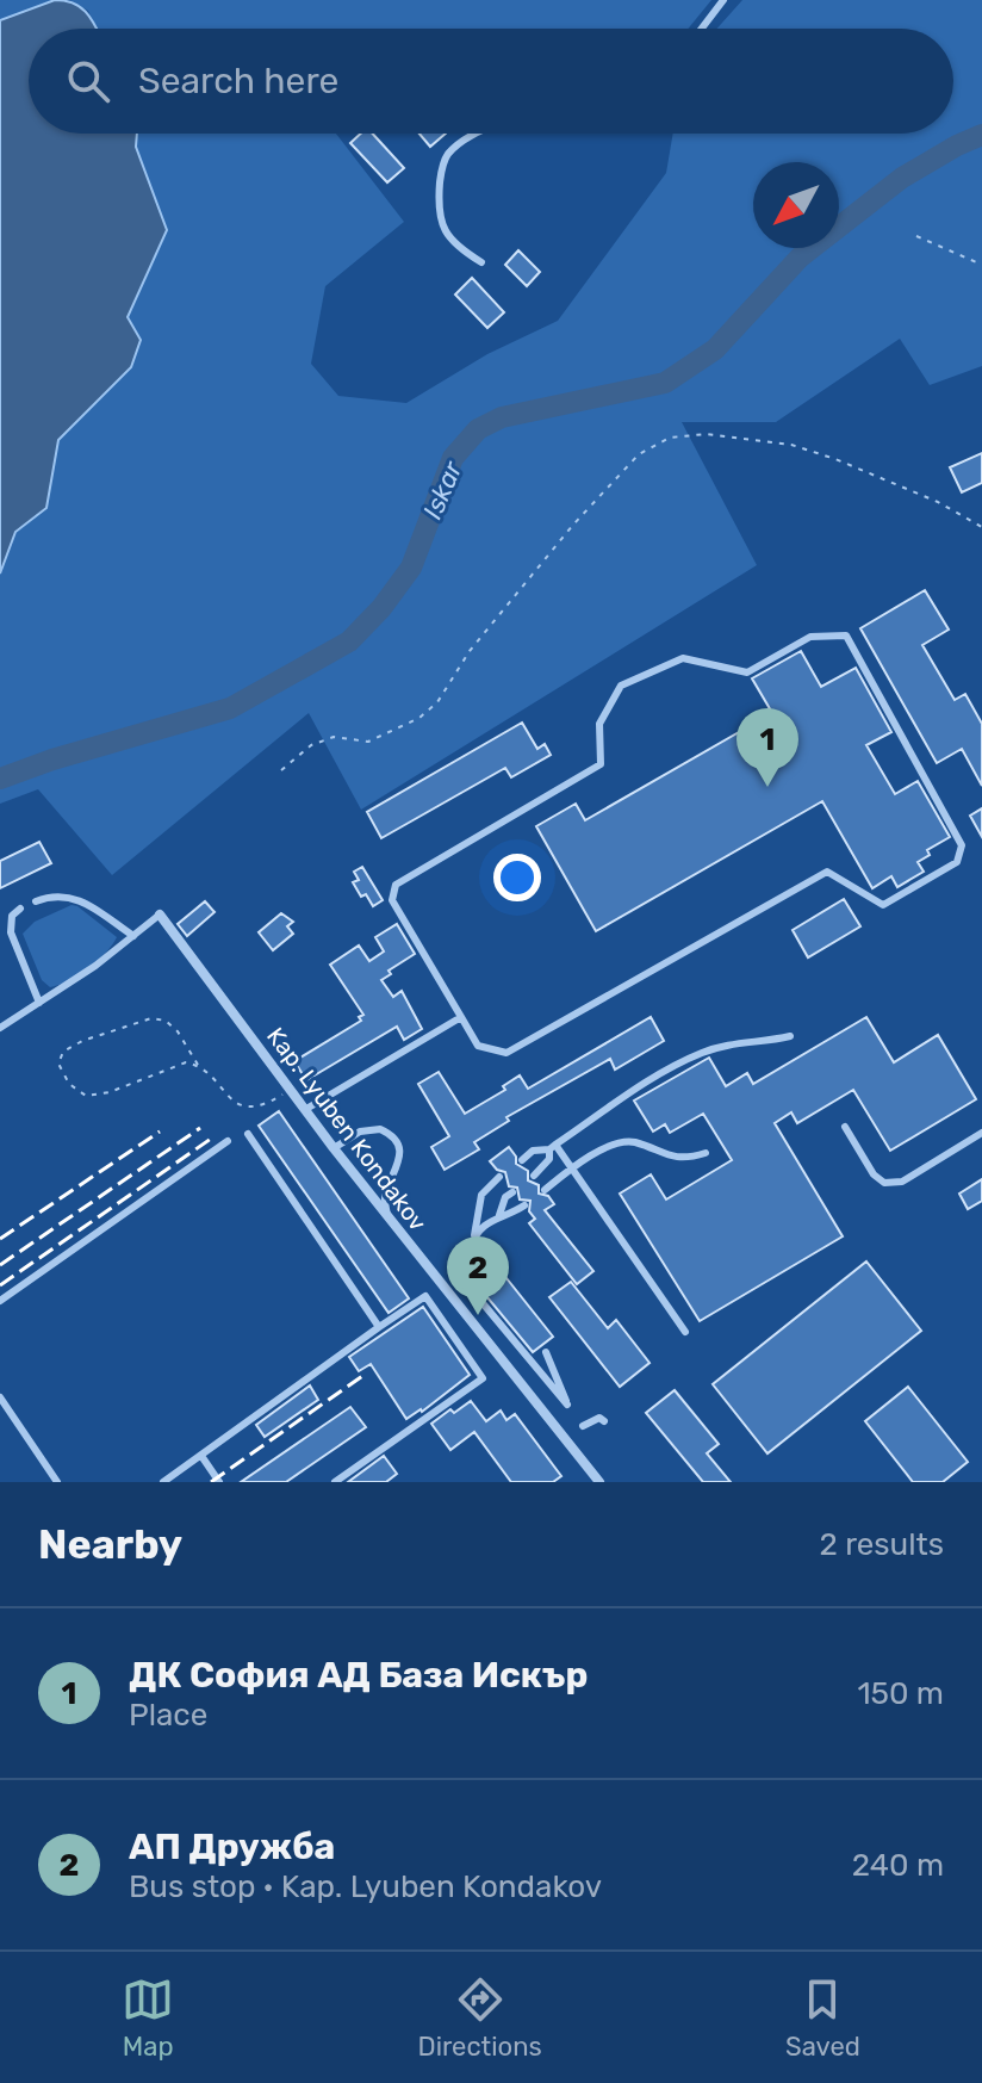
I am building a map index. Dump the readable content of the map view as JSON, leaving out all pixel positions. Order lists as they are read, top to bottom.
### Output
{
  "streets": {
    "street": ["Kap. Lyuben Kondakov"]
  },
  "water": ["Iskar"],
  "north": "bottom left",
  "page": {
    "search": "Search here",
    "pins": ["1", "2"],
    "heading": ["Nearby", "2 results"],
    "list": [
      {
        "mark": "1",
        "name": "ДК София АД База Искър",
        "note": "Place",
        "value": "150 m"
      },
      {
        "mark": "2",
        "name": "АП Дружба",
        "note": "Bus stop · Kap. Lyuben Kondakov",
        "value": "240 m"
      }
    ],
    "nav": ["Map", "Directions", "Saved"]
  }
}
